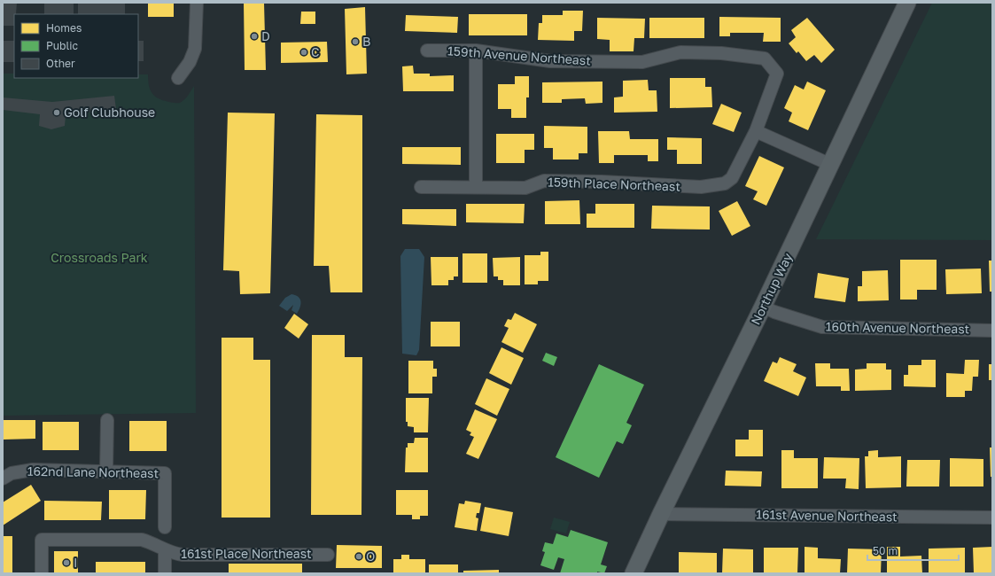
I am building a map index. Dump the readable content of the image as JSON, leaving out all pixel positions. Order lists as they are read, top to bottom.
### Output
{
  "streets": {
    "street": [
      "159th Avenue Northeast",
      "159th Place Northeast",
      "Northup Way",
      "160th Avenue Northeast",
      "162nd Lane Northeast",
      "161st Avenue Northeast",
      "161st Place Northeast"
    ]
  },
  "crossings": [
    ["159th Avenue Northeast", "159th Place Northeast"],
    ["Northup Way", "160th Avenue Northeast"],
    ["Northup Way", "161st Avenue Northeast"]
  ],
  "parks": ["Crossroads Park"],
  "places": [
    "D",
    "B",
    "C",
    "Golf Clubhouse",
    "O",
    "I"
  ],
  "legend": ["Homes", "Public", "Other"],
  "scale_bar": "50 m"
}
